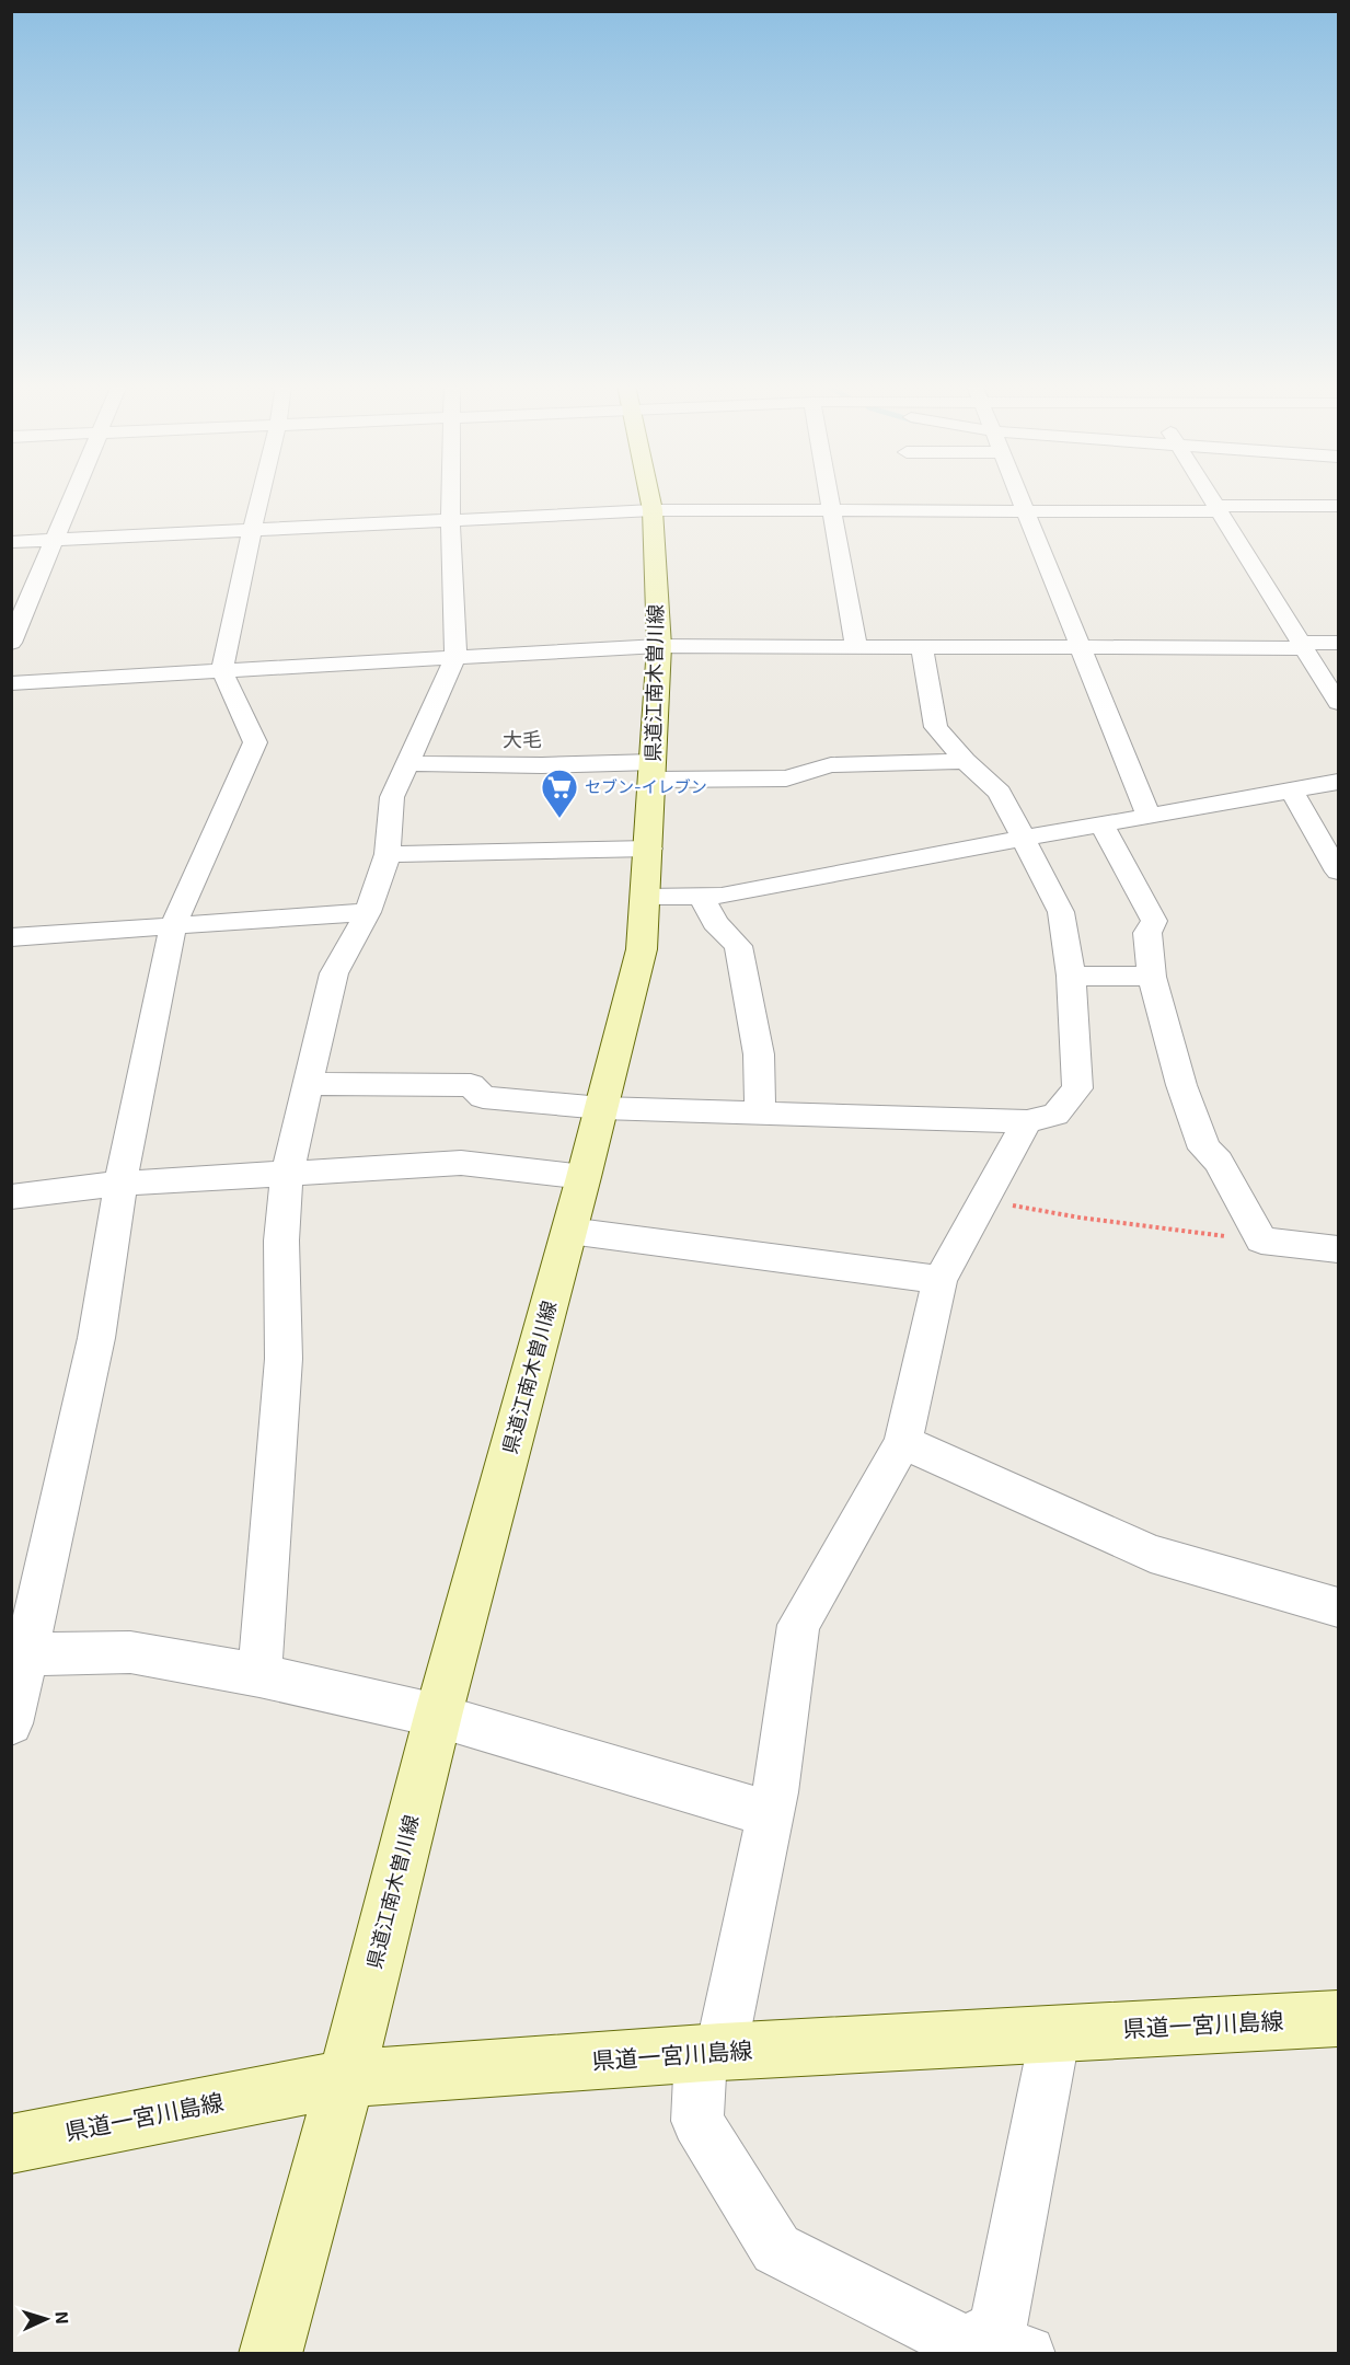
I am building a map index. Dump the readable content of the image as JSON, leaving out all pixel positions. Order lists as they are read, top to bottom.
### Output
{
  "streets": {
    "main road": ["県道江南木曽川線", "県道一宮川島線"]
  },
  "crossings": [
    ["県道江南木曽川線", "県道一宮川島線"]
  ],
  "districts": ["大毛"],
  "places": {
    "supermarket": ["セブン-イレブン"]
  },
  "north": "right"
}
